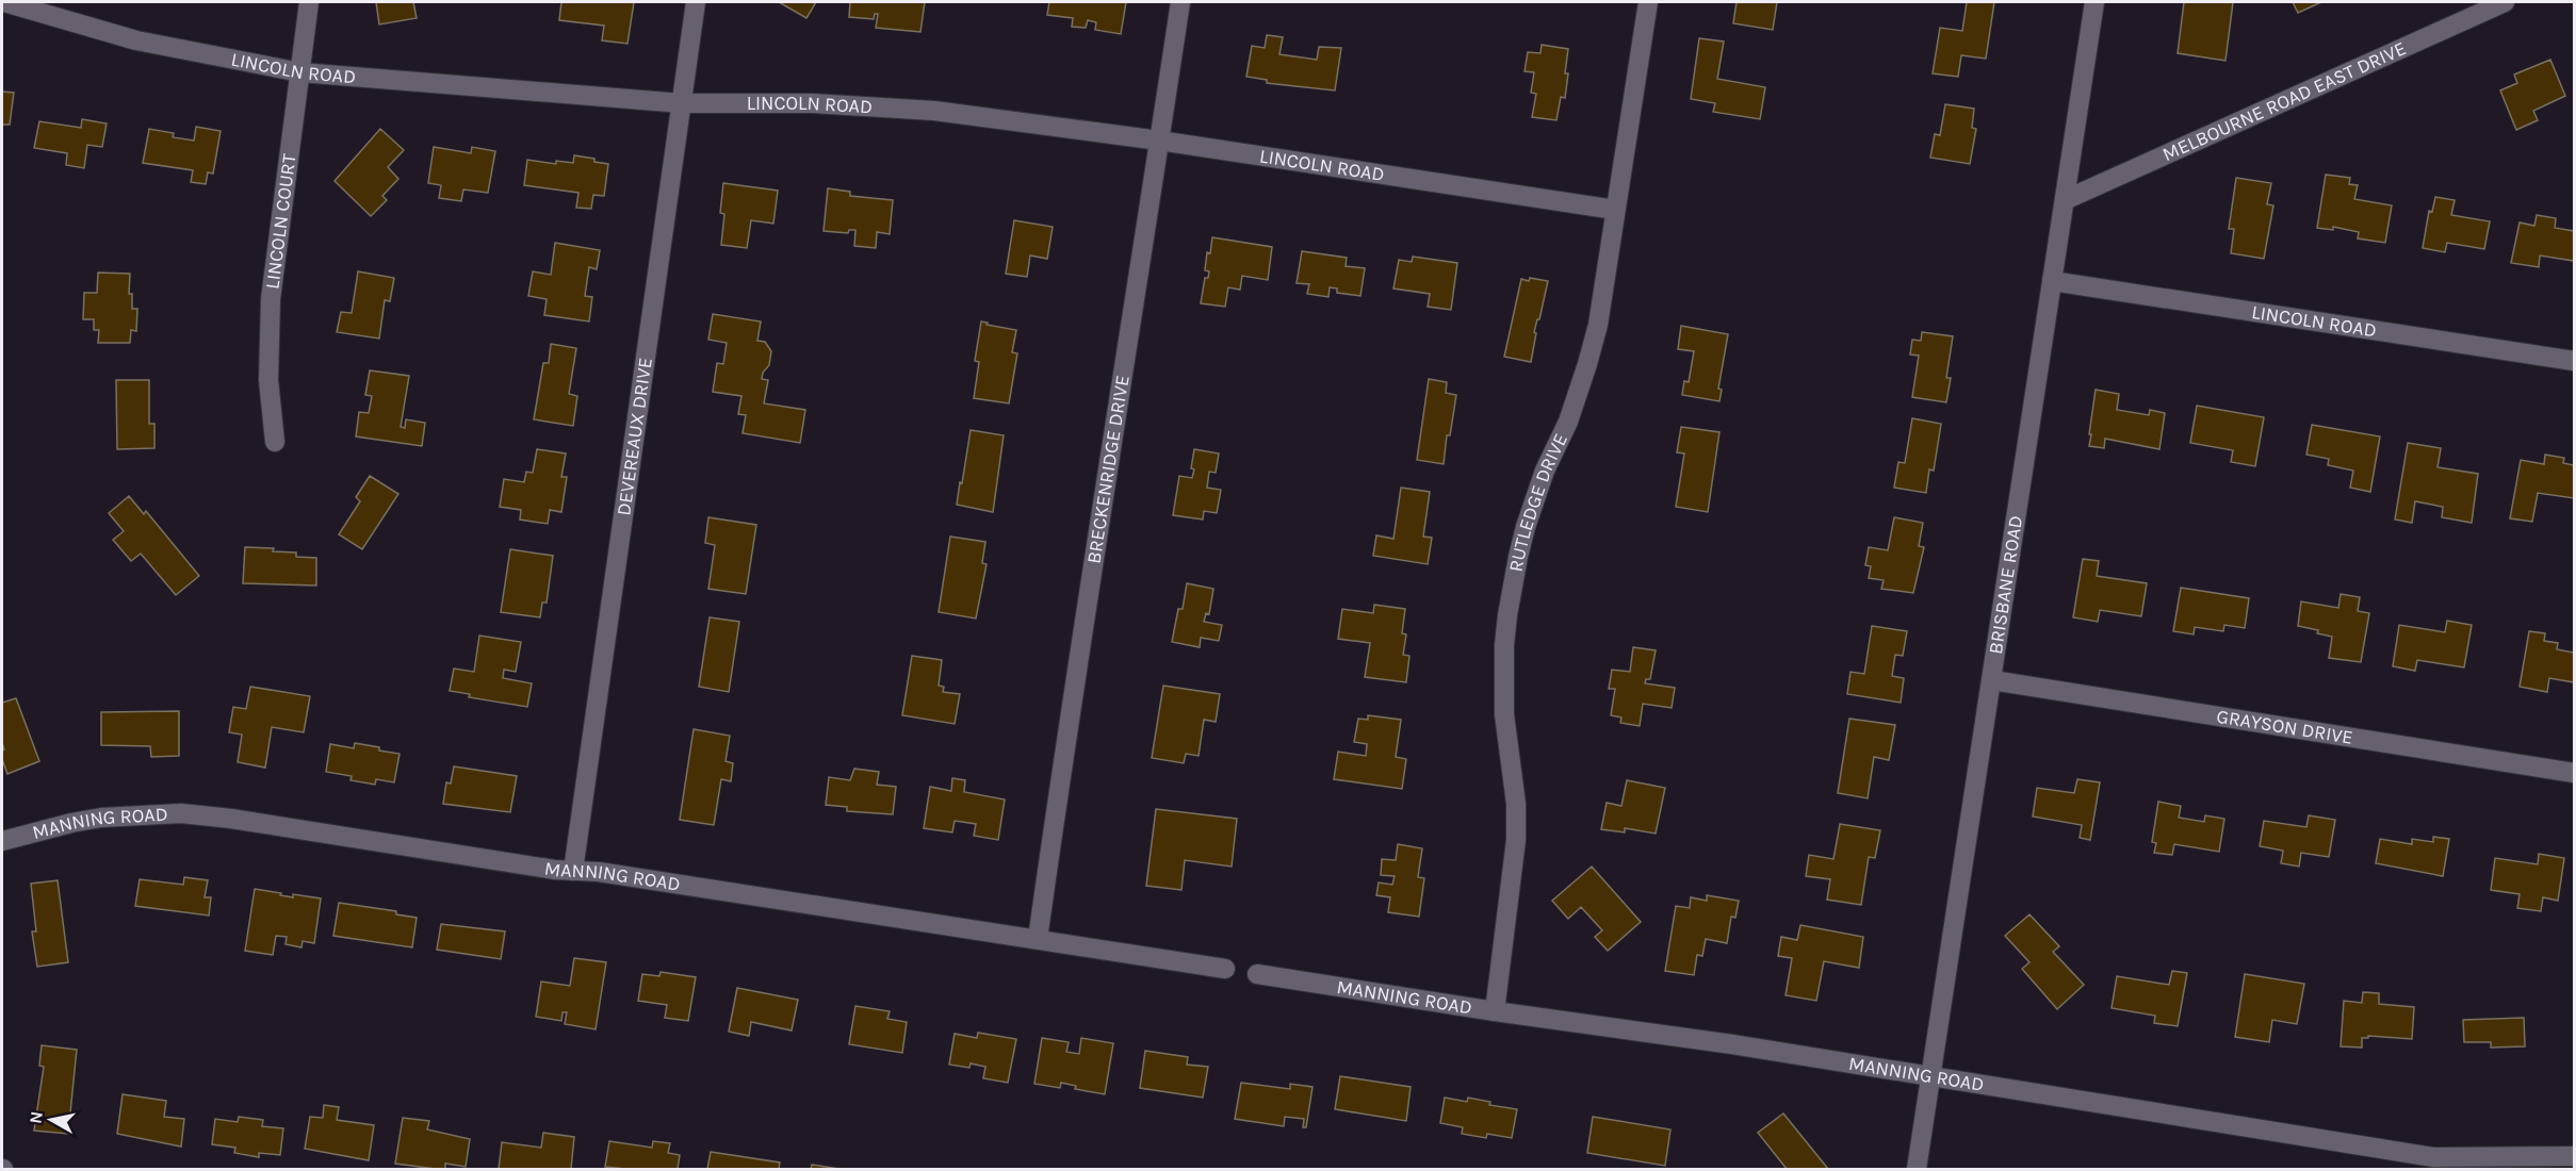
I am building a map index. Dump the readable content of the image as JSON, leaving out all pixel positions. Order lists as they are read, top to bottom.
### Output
{
  "streets": {
    "street": [
      "LINCOLN ROAD",
      "MELBOURNE ROAD EAST DRIVE",
      "LINCOLN COURT",
      "DEVEREAUX DRIVE",
      "BRECKENRIDGE DRIVE",
      "RUTLEDGE DRIVE",
      "BRISBANE ROAD",
      "GRAYSON DRIVE",
      "MANNING ROAD"
    ]
  },
  "crossings": [
    ["LINCOLN ROAD", "LINCOLN COURT"],
    ["LINCOLN ROAD", "DEVEREAUX DRIVE"],
    ["LINCOLN ROAD", "BRECKENRIDGE DRIVE"],
    ["LINCOLN ROAD", "RUTLEDGE DRIVE"],
    ["LINCOLN ROAD", "BRISBANE ROAD"],
    ["MELBOURNE ROAD EAST DRIVE", "BRISBANE ROAD"],
    ["DEVEREAUX DRIVE", "MANNING ROAD"],
    ["BRECKENRIDGE DRIVE", "MANNING ROAD"],
    ["RUTLEDGE DRIVE", "MANNING ROAD"],
    ["BRISBANE ROAD", "GRAYSON DRIVE"],
    ["BRISBANE ROAD", "MANNING ROAD"]
  ],
  "north": "left"
}
